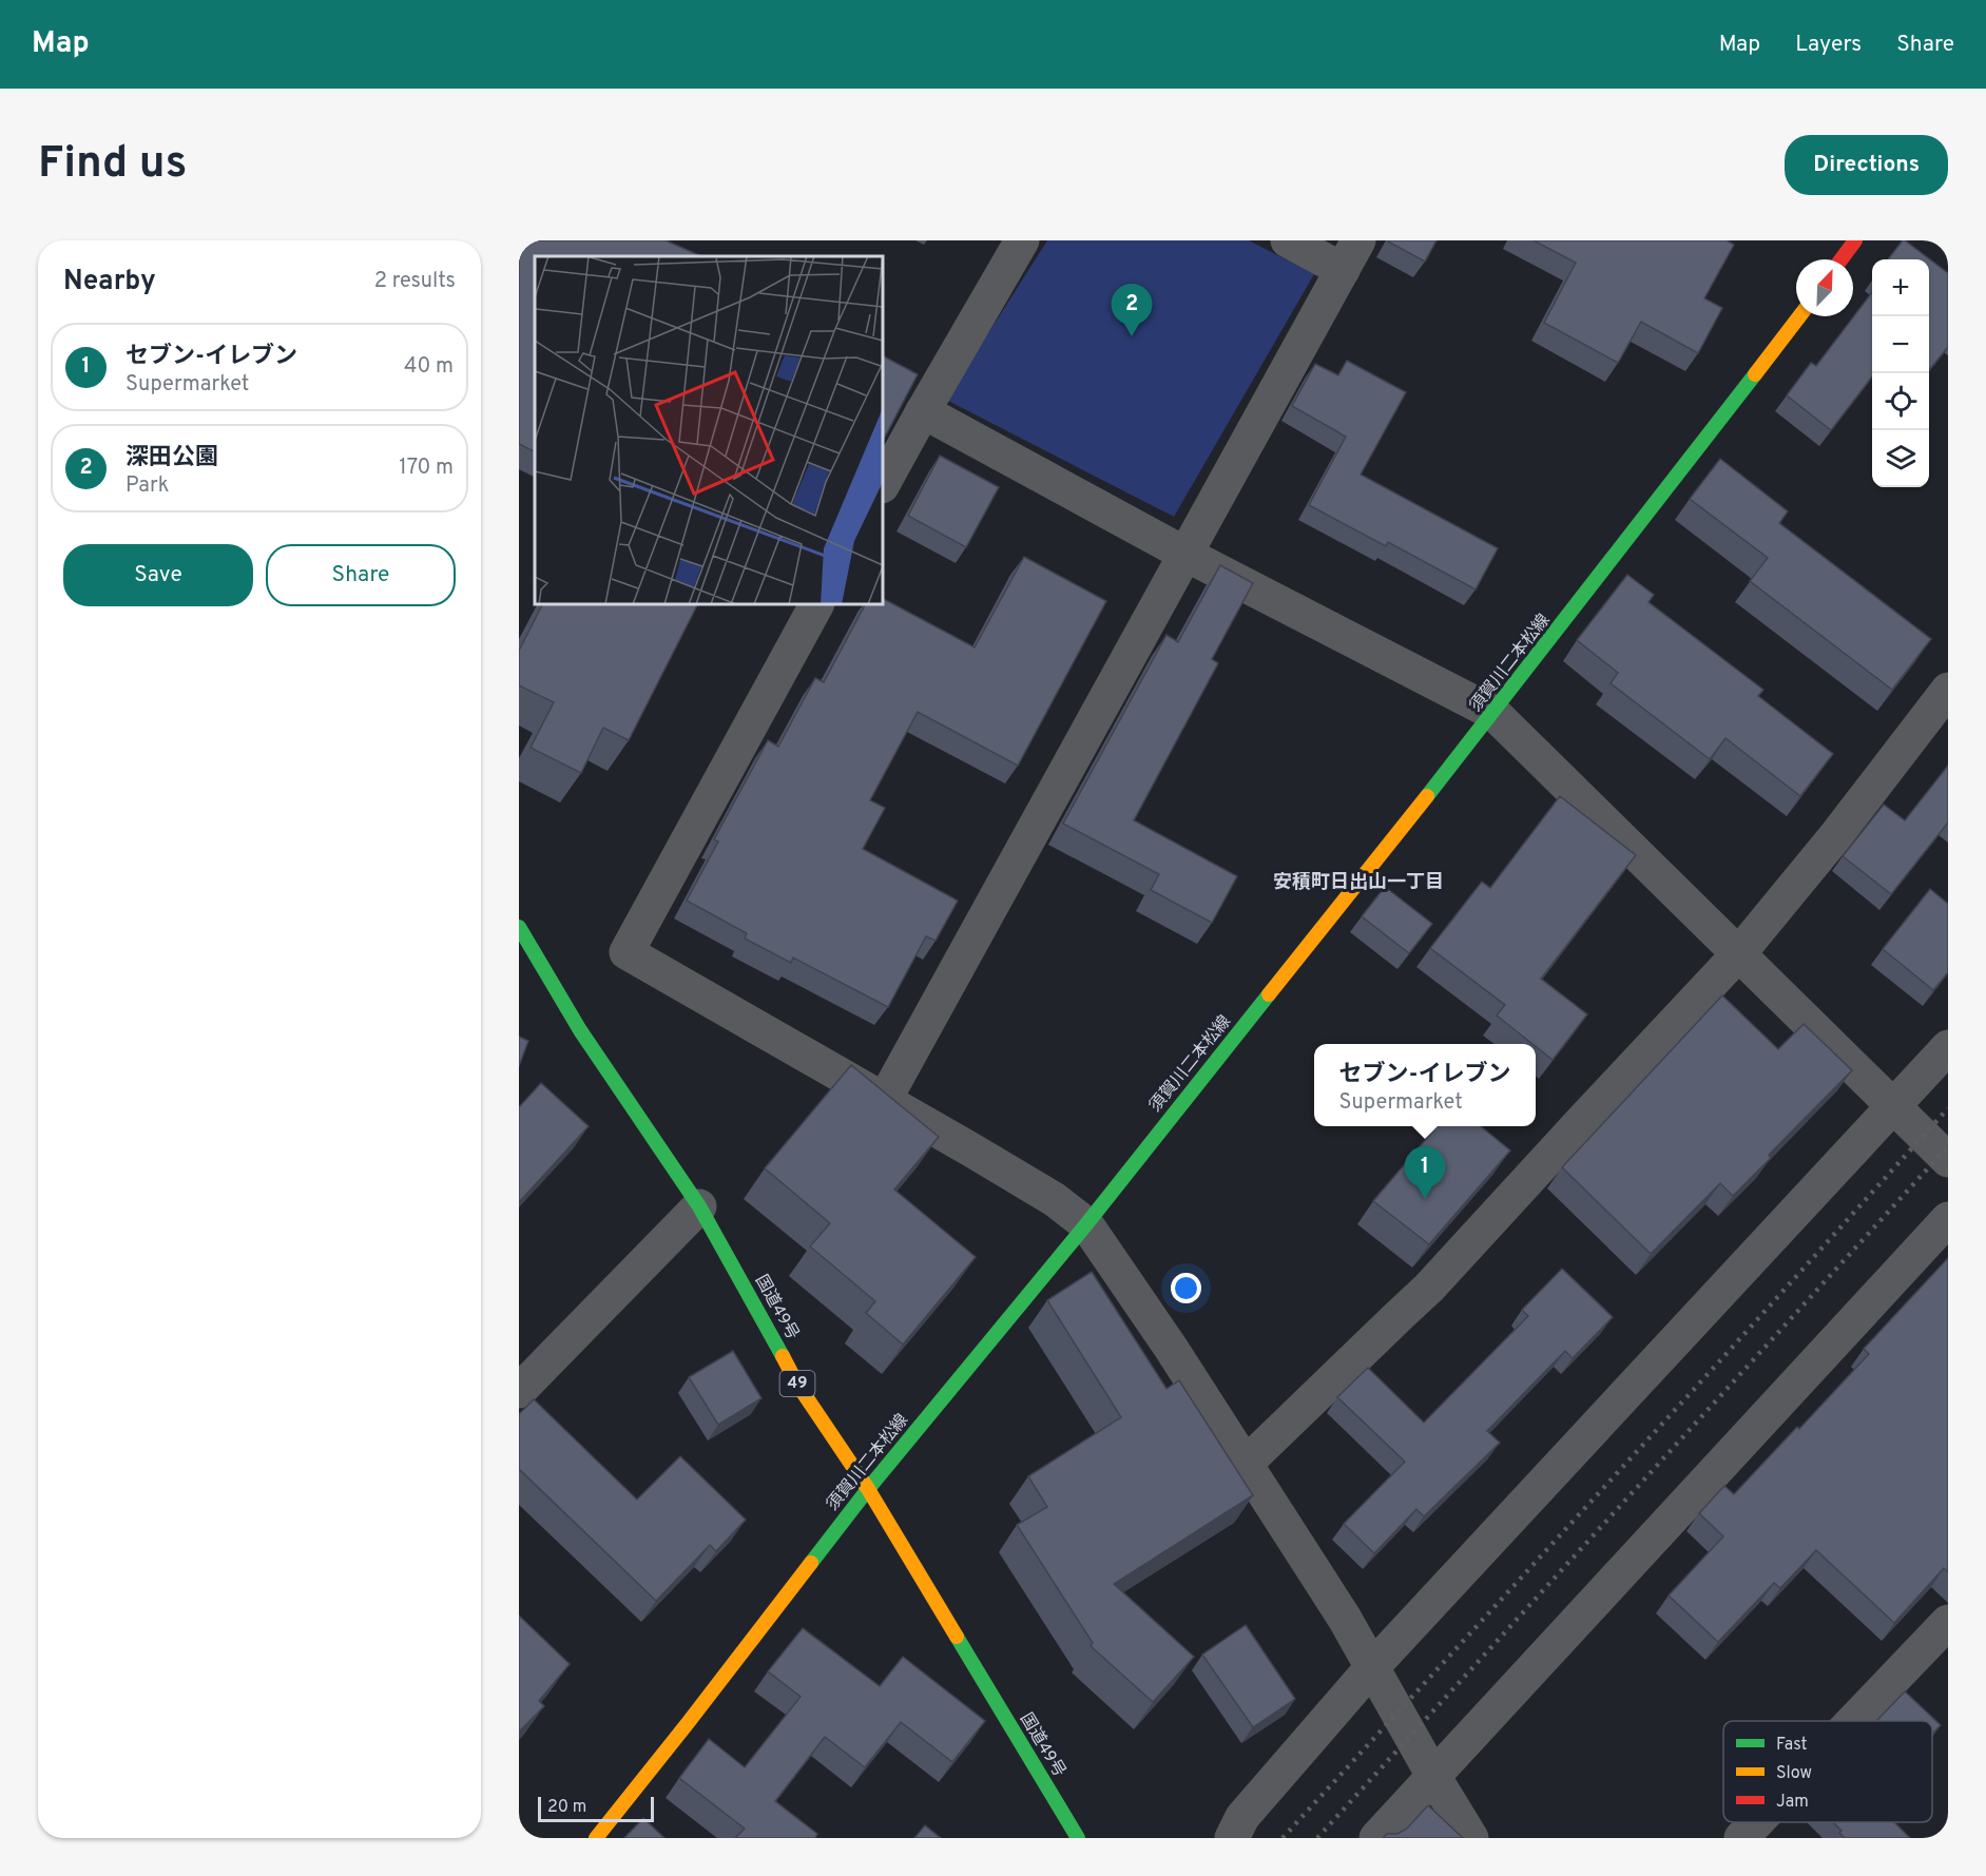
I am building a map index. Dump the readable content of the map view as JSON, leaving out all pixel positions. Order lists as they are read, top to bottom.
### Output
{
  "streets": {
    "main road": ["須賀川二本松線", "国道49号", "49"]
  },
  "crossings": [
    ["須賀川二本松線", "国道49号"]
  ],
  "districts": ["安積町日出山一丁目"],
  "legend": ["Fast", "Slow", "Jam"],
  "scale_bar": "20 m",
  "north": "top right",
  "page": {
    "header": "Map",
    "nav": ["Map", "Layers", "Share"],
    "buttons": [
      "Directions",
      ["Save", "Share"]
    ],
    "title": "Find us",
    "heading": ["Nearby", "2 results"],
    "map_buttons": ["+", "−"],
    "pins": ["2", "1"],
    "list": [
      {
        "mark": "1",
        "name": "セブン-イレブン",
        "note": "Supermarket",
        "value": "40 m"
      },
      {
        "mark": "2",
        "name": "深田公園",
        "note": "Park",
        "value": "170 m"
      }
    ],
    "popup": ["セブン-イレブン", "Supermarket"],
    "scale": "20 m"
  }
}
